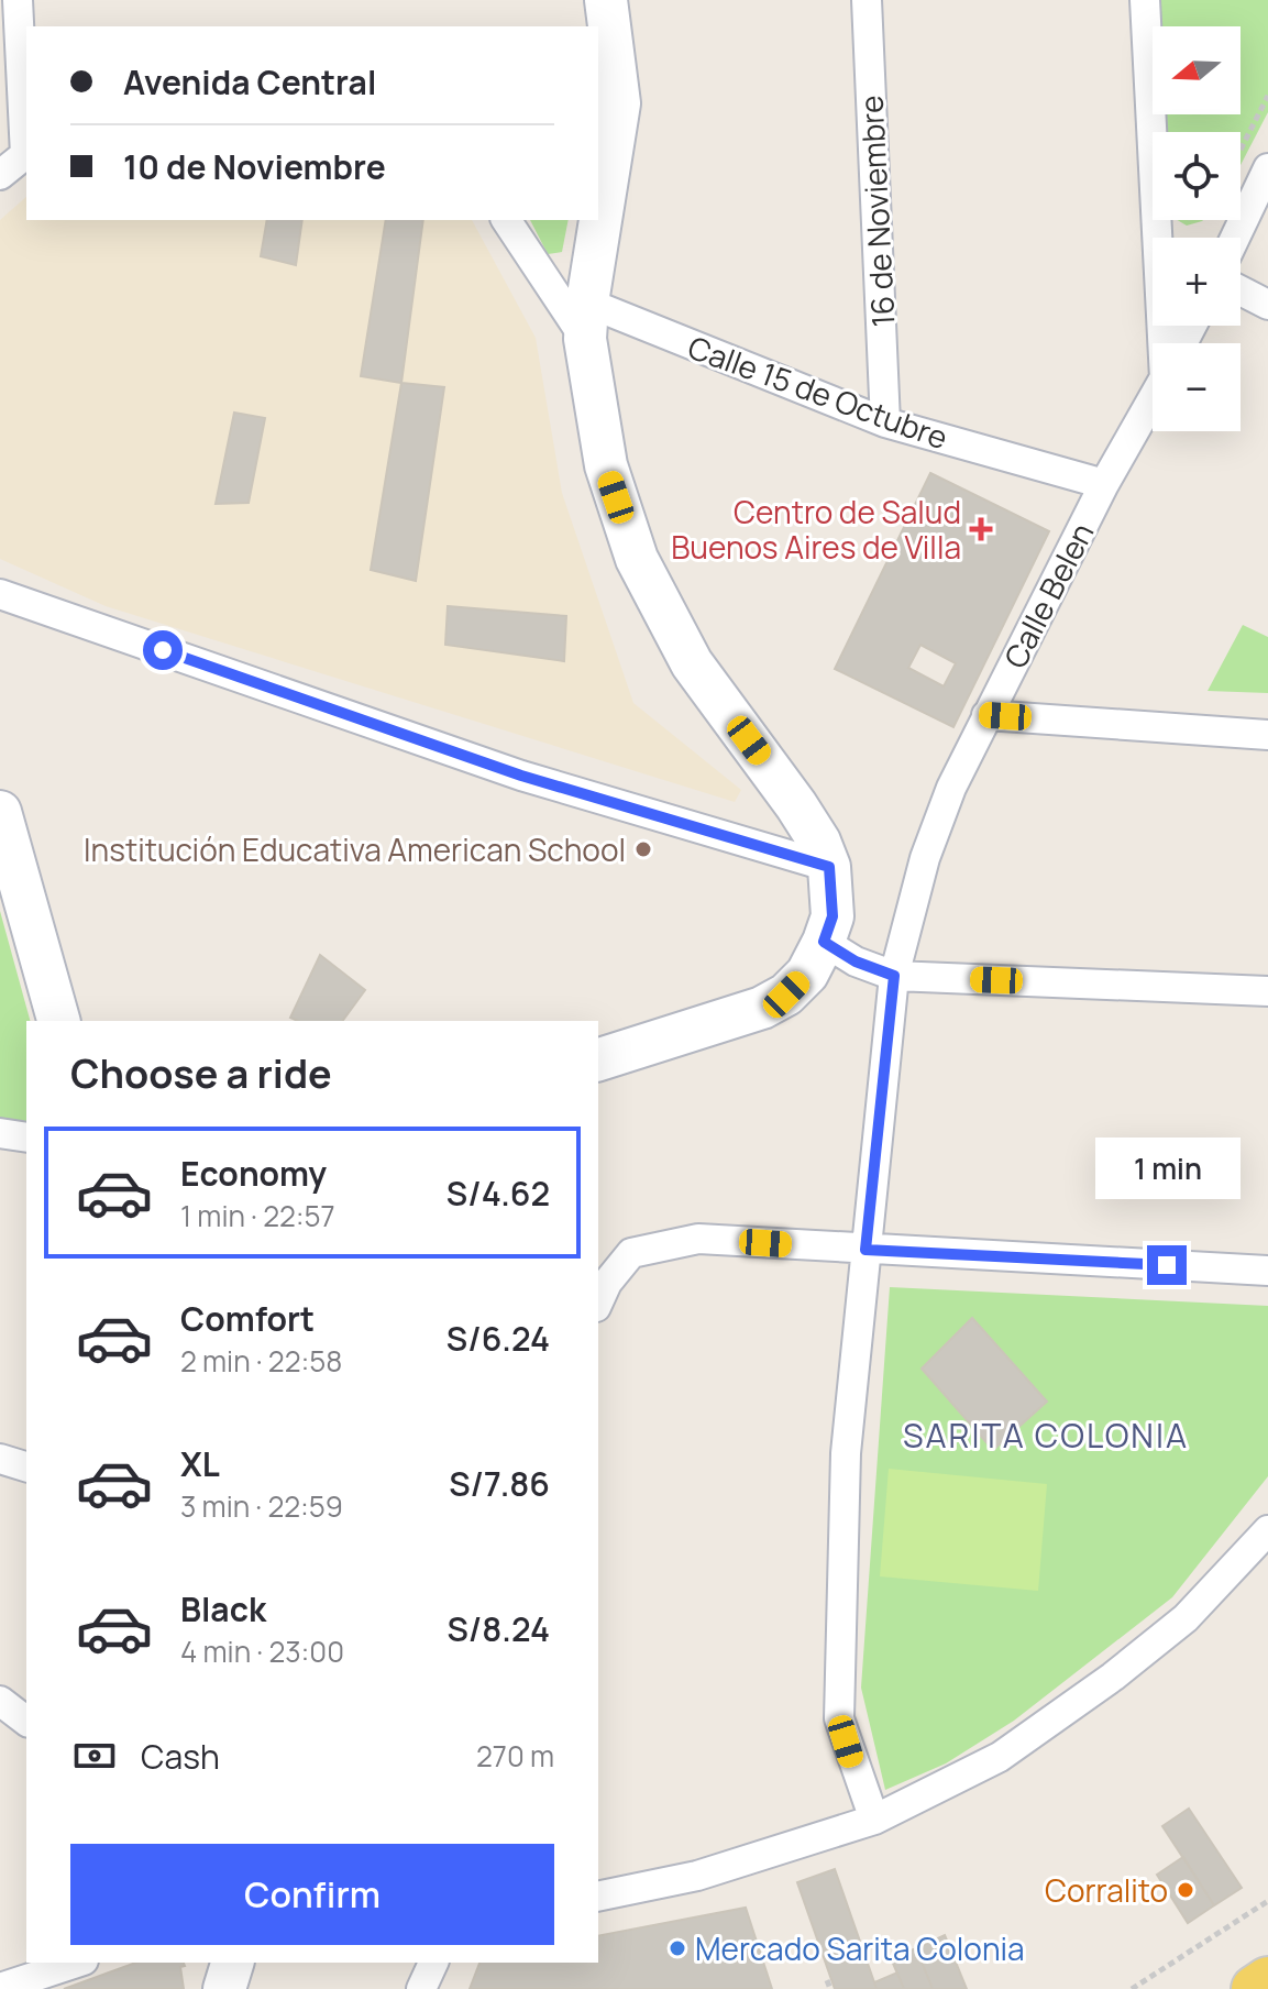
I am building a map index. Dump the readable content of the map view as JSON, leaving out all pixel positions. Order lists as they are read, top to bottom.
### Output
{
  "streets": {
    "street": ["16 de Noviembre", "Calle 15 de Octubre", "Calle Belen"]
  },
  "crossings": [
    ["16 de Noviembre", "Calle 15 de Octubre"],
    ["Calle 15 de Octubre", "Calle Belen"]
  ],
  "districts": ["SARITA COLONIA"],
  "places": {
    "health": ["Centro de Salud Buenos Aires de Villa"],
    "other": ["Institución Educativa American School", "Corralito", "Mercado Sarita Colonia"]
  },
  "north": "left",
  "page": {
    "map_buttons": ["+", "−"],
    "banner": ["Avenida Central", "10 de Noviembre"],
    "heading": "Choose a ride",
    "list": [
      {
        "name": "Economy",
        "note": "1 min · 22:57",
        "value": "S/4.62"
      },
      {
        "name": "Comfort",
        "note": "2 min · 22:58",
        "value": "S/6.24"
      },
      {
        "name": "XL",
        "note": "3 min · 22:59",
        "value": "S/7.86"
      },
      {
        "name": "Black",
        "note": "4 min · 23:00",
        "value": "S/8.24"
      }
    ],
    "bubble": "1 min",
    "pay": ["Cash", "270 m"],
    "buttons": "Confirm"
  }
}
